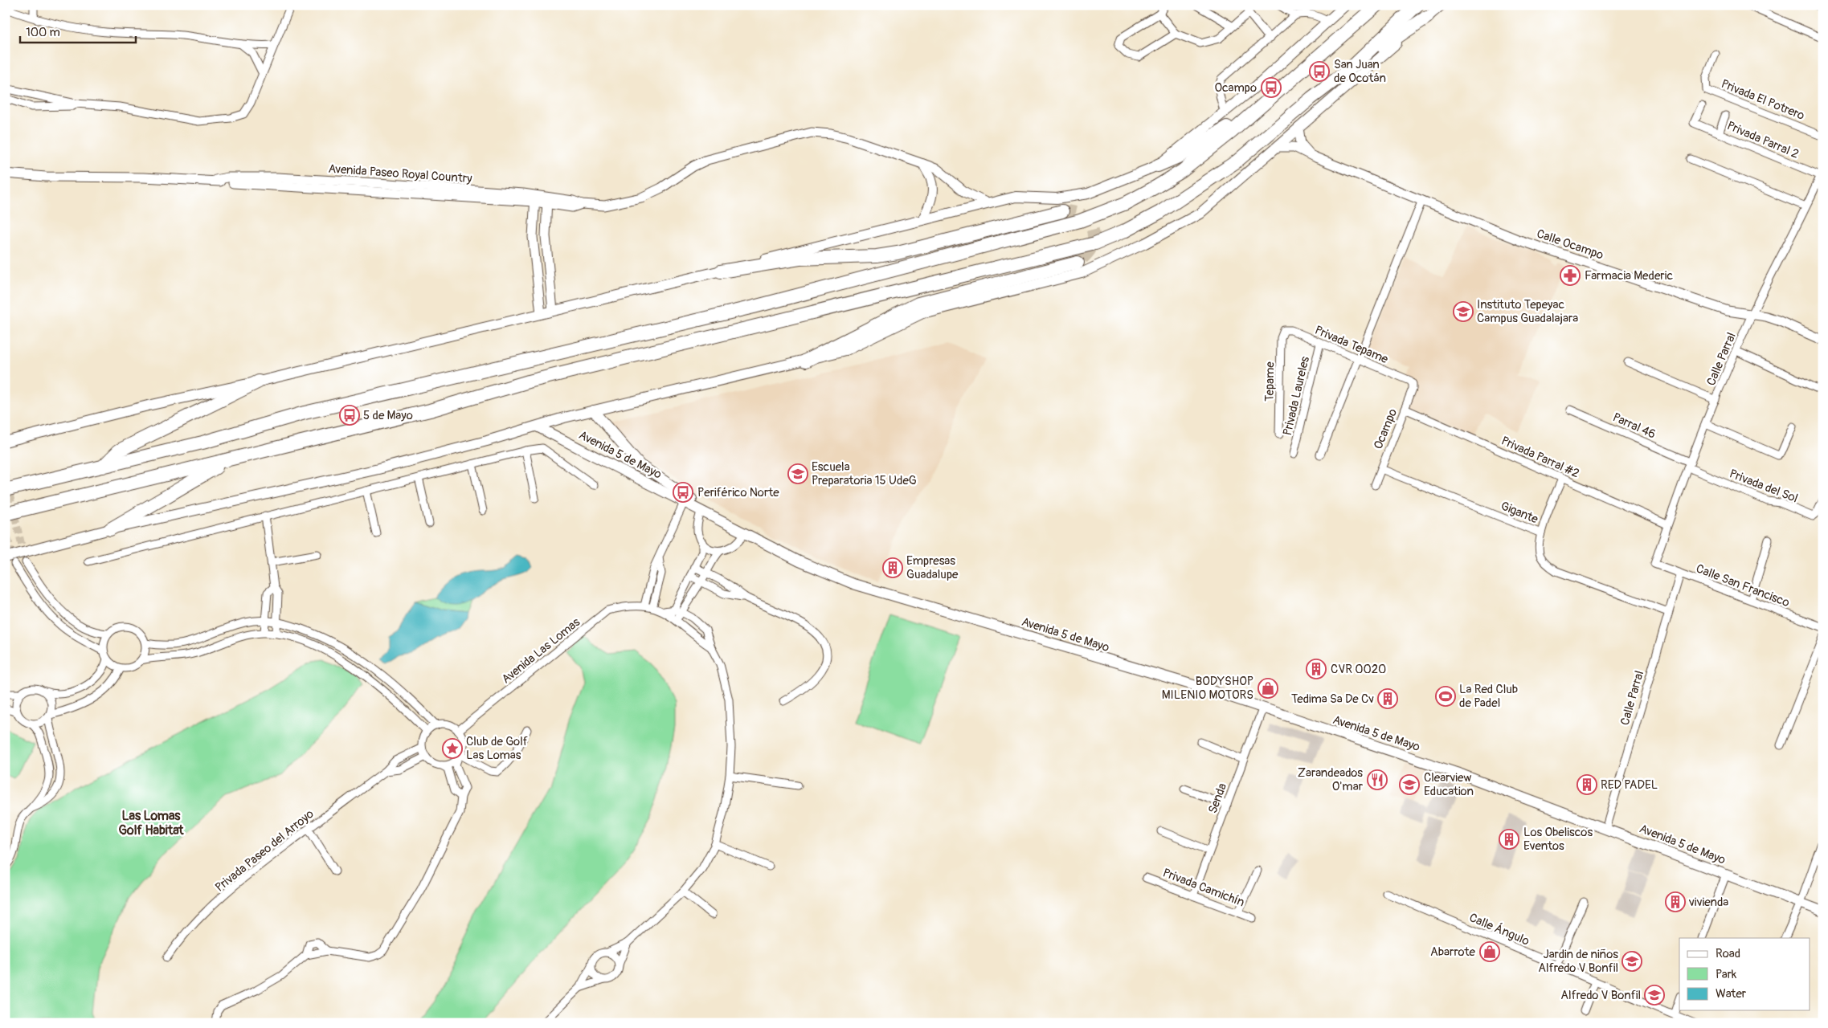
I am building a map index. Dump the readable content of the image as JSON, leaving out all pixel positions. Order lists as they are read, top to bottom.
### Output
{
  "streets": {
    "main road": ["Avenida 5 de Mayo"],
    "street": [
      "Privada El Potrero",
      "Privada Parral 2",
      "Avenida Paseo Royal Country",
      "Calle Ocampo",
      "Privada Tepame",
      "Calle Parral",
      "Tepame",
      "Privada Laureles",
      "Parral 46",
      "Ocampo",
      "Privada Parral #2",
      "Privada del Sol",
      "Gigante",
      "Calle San Francisco",
      "Avenida Las Lomas",
      "Senda",
      "Privada Paseo del Arroyo",
      "Privada Camichín",
      "Calle Ángulo"
    ]
  },
  "crossings": [
    ["Privada Parral 2", "Calle Parral"],
    ["Calle Ocampo", "Calle Parral"],
    ["Privada Tepame", "Tepame"],
    ["Privada Tepame", "Privada Laureles"],
    ["Privada Tepame", "Ocampo"],
    ["Calle Parral", "Parral 46"],
    ["Calle Parral", "Avenida 5 de Mayo"],
    ["Calle Parral", "Privada Parral #2"],
    ["Calle Parral", "Privada del Sol"],
    ["Calle Parral", "Gigante"],
    ["Calle Parral", "Calle San Francisco"],
    ["Parral 46", "Privada del Sol"],
    ["Ocampo", "Privada Parral #2"],
    ["Ocampo", "Gigante"],
    ["Avenida 5 de Mayo", "Senda"],
    ["Avenida Las Lomas", "Privada Paseo del Arroyo"],
    ["Senda", "Privada Camichín"]
  ],
  "districts": ["Las Lomas Golf Habitat"],
  "places": {
    "bus stop": [
      "San Juan de Ocotán",
      "Ocampo",
      "5 de Mayo",
      "Periférico Norte"
    ],
    "pharmacy": ["Farmacia Mederic"],
    "school or university": [
      "Instituto Tepeyac Campus Guadalajara",
      "Escuela Preparatoria 15 UdeG",
      "Clearview Education",
      "Jardin de niños Alfredo V Bonfil",
      "Alfredo V Bonfil"
    ],
    "building": [
      "Empresas Guadalupe",
      "CVR 0020",
      "Tedima Sa De Cv",
      "RED PADEL",
      "Los Obeliscos Eventos",
      "vivienda"
    ],
    "shop": ["BODYSHOP MILENIO MOTORS", "Abarrote"],
    "sports": ["La Red Club de Padel"],
    "place": ["Club de Golf Las Lomas"],
    "restaurant": ["Zarandeados O'mar"]
  },
  "legend": ["Road", "Park", "Water"],
  "scale_bar": "100 m"
}
